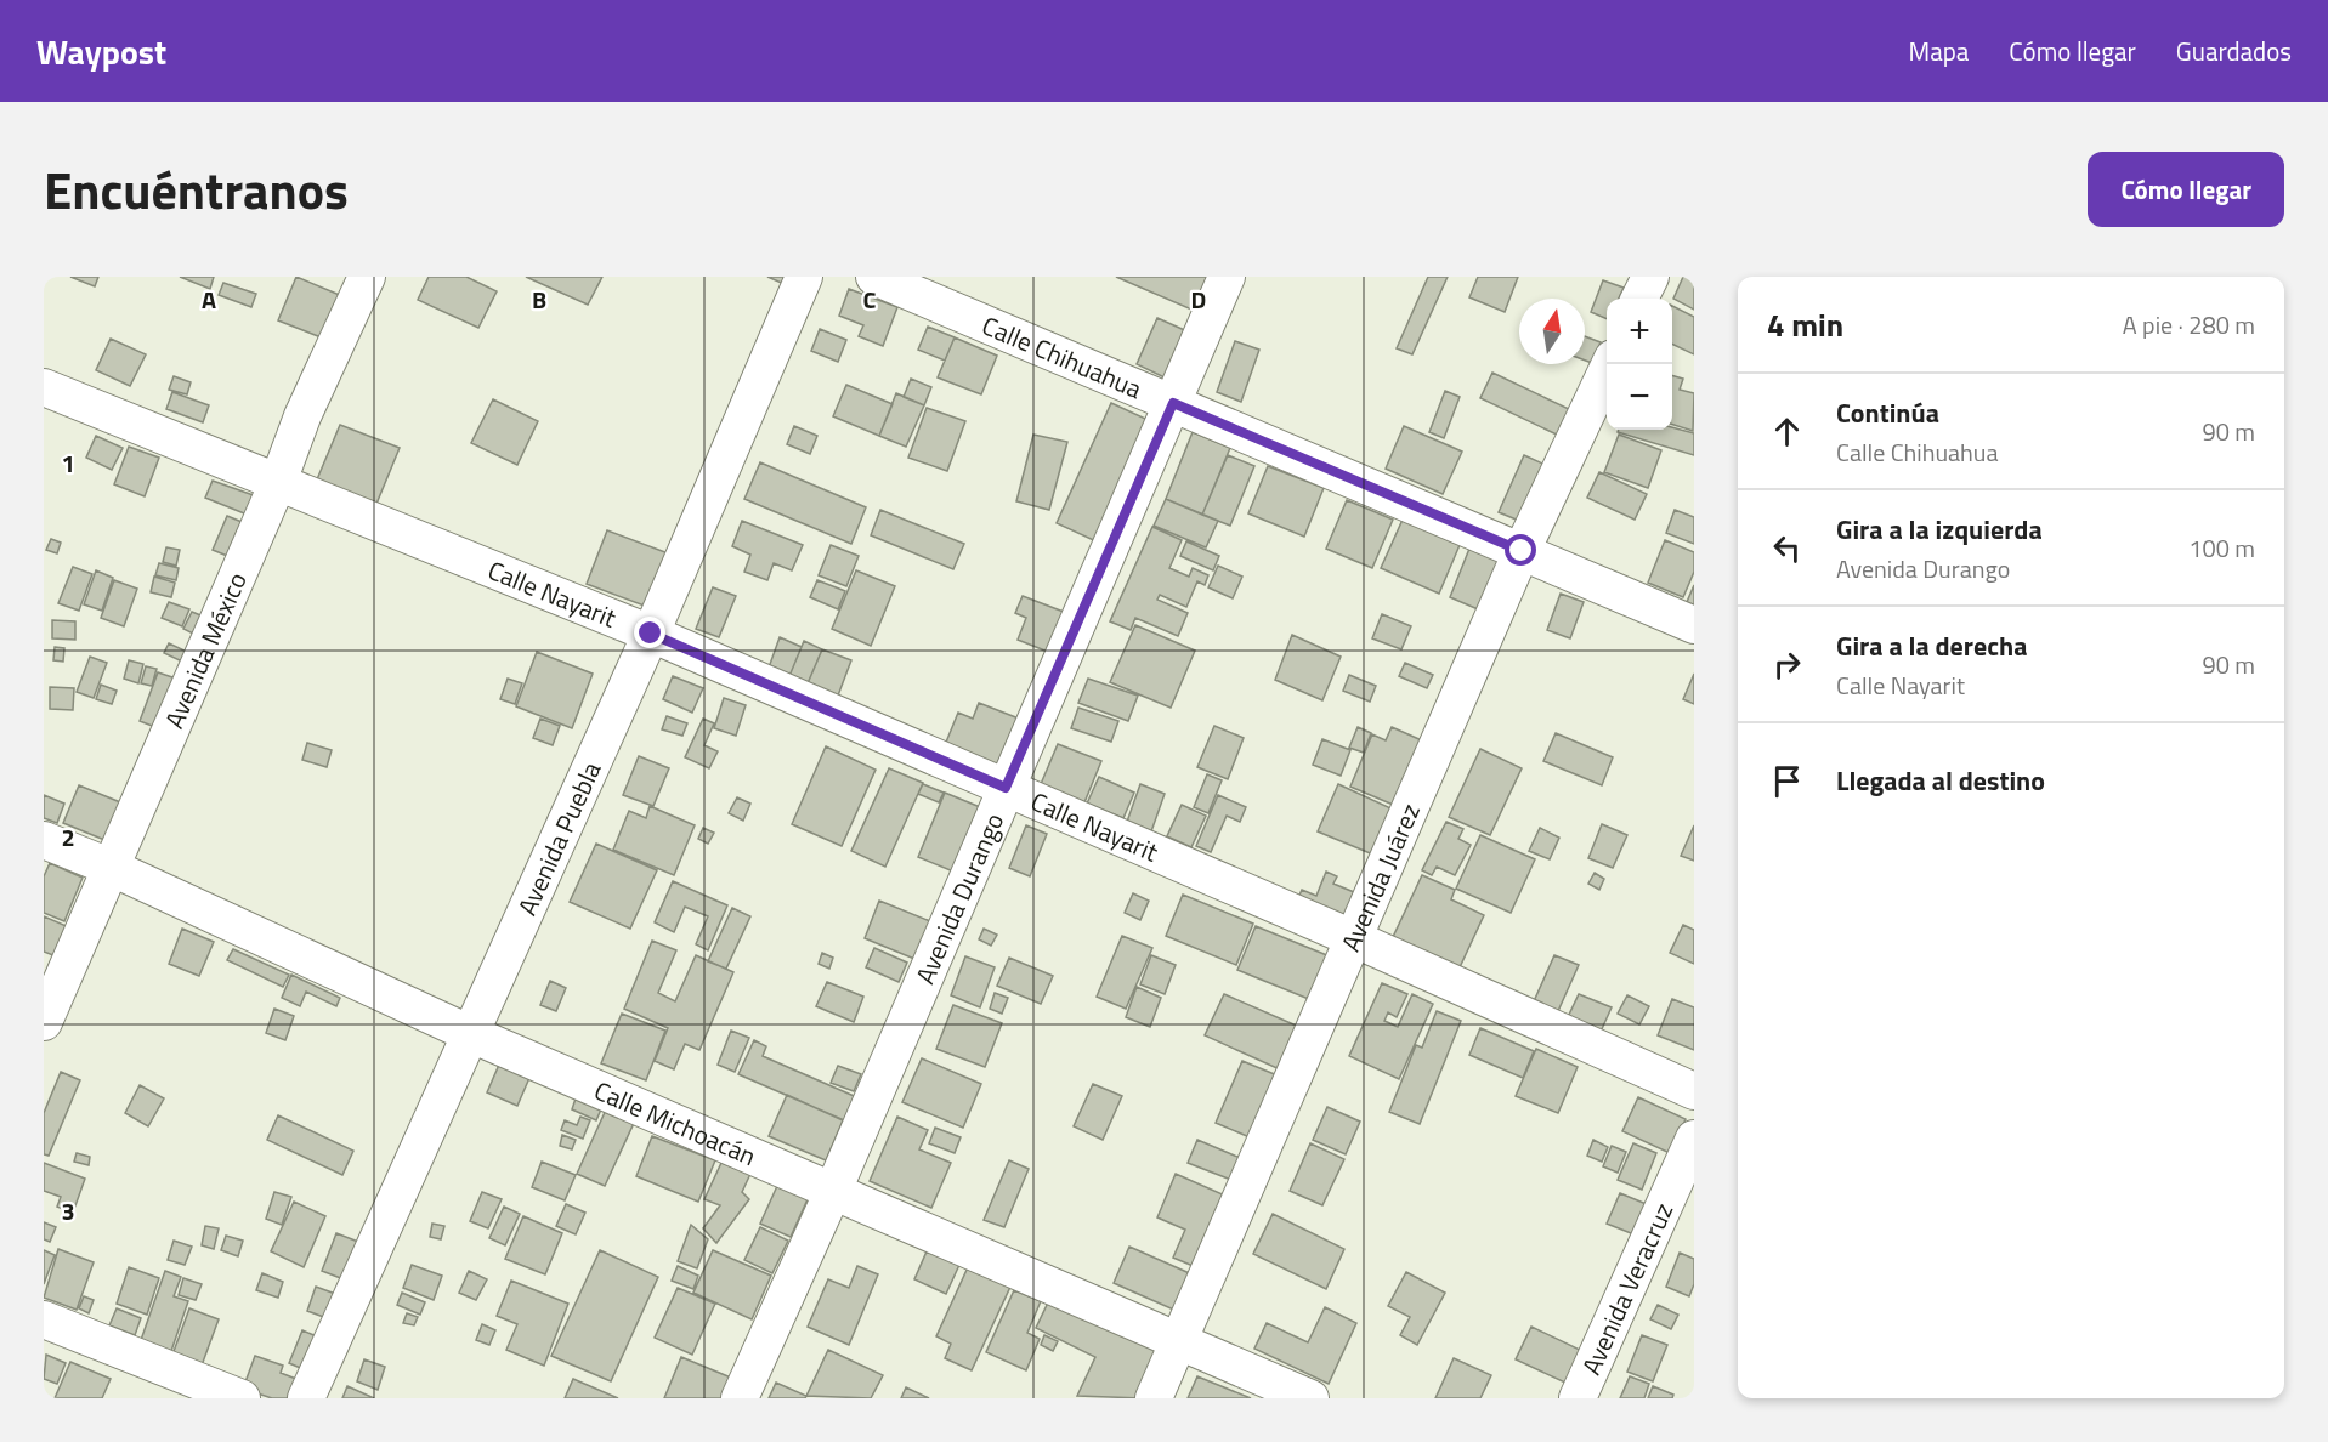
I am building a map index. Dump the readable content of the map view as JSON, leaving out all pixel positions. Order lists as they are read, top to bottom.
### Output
{
  "streets": {
    "street": [
      "Calle Chihuahua",
      "Calle Nayarit",
      "Avenida México",
      "Avenida Puebla",
      "Avenida Juárez",
      "Avenida Durango",
      "Calle Michoacán",
      "Avenida Veracruz"
    ]
  },
  "crossings": [
    ["Calle Chihuahua", "Avenida Juárez"],
    ["Calle Chihuahua", "Avenida Durango"],
    ["Calle Nayarit", "Avenida México"],
    ["Calle Nayarit", "Avenida Puebla"],
    ["Calle Nayarit", "Avenida Juárez"],
    ["Calle Nayarit", "Avenida Durango"],
    ["Avenida México", "Calle Michoacán"],
    ["Avenida Puebla", "Calle Michoacán"],
    ["Avenida Juárez", "Calle Michoacán"],
    ["Avenida Durango", "Calle Michoacán"]
  ],
  "north": "top",
  "page": {
    "header": "Waypost",
    "nav": ["Mapa", "Cómo llegar", "Guardados"],
    "title": "Encuéntranos",
    "buttons": "Cómo llegar",
    "heading": ["4 min", "A pie · 280 m"],
    "map_buttons": ["+", "−"],
    "list": [
      ["Continúa", "Calle Chihuahua", "90 m"],
      ["Gira a la izquierda", "Avenida Durango", "100 m"],
      ["Gira a la derecha", "Calle Nayarit", "90 m"],
      "Llegada al destino"
    ]
  },
  "grid": {
    "columns": [
      "A",
      "B",
      "C",
      "D"
    ],
    "rows": ["1", "2", "3"]
  }
}
